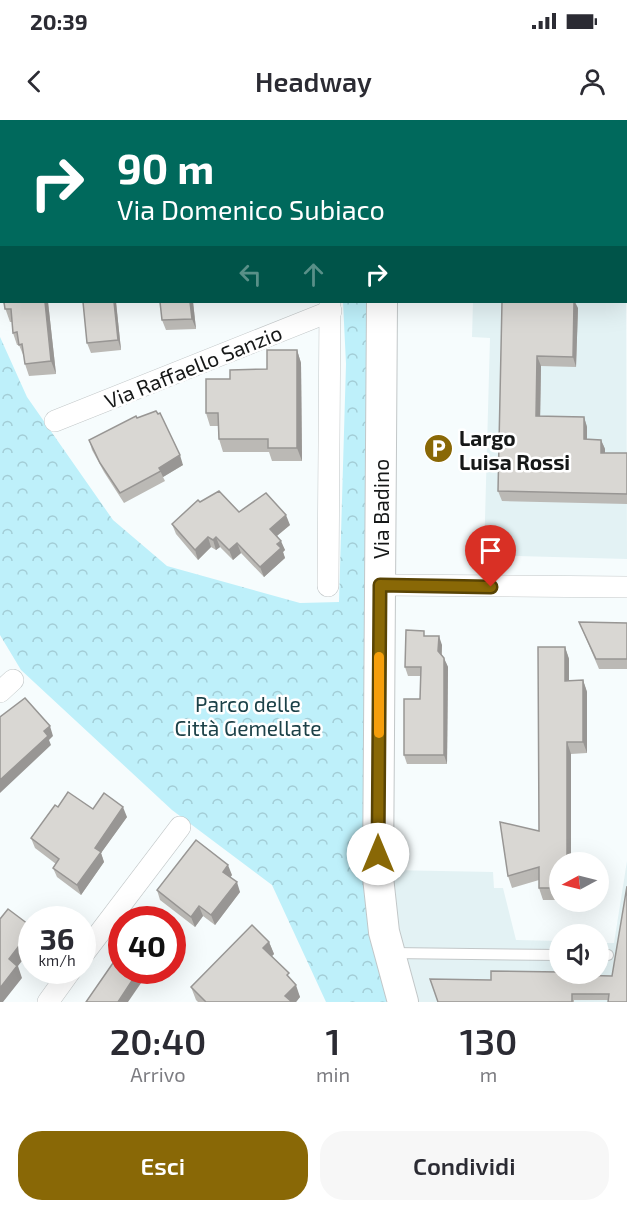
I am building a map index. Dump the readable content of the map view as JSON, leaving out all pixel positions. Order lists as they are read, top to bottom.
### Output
{
  "streets": {
    "street": ["Via Raffaello Sanzio", "Via Badino"]
  },
  "parks": ["Parco delle Città Gemellate"],
  "places": {
    "parking": ["Largo Luisa Rossi"]
  },
  "north": "left",
  "page": {
    "status": "20:39",
    "header": "Headway",
    "turn": ["90 m", "Via Domenico Subiaco"],
    "speed": "36 km/h",
    "limit": "40",
    "eta": [
      "20:40",
      "Arrivo",
      "1",
      "min",
      "130",
      "m"
    ],
    "buttons": ["Esci", "Condividi"]
  }
}
